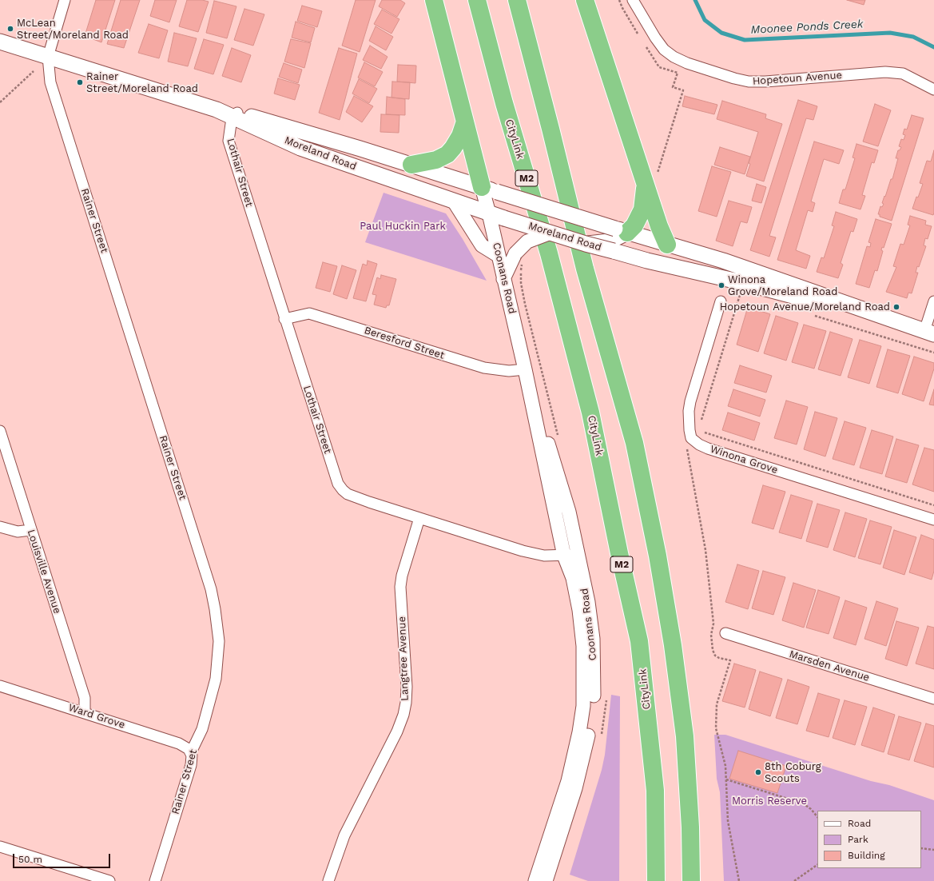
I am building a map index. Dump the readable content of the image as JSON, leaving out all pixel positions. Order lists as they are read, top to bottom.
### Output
{
  "streets": {
    "highway": ["CityLink", "M2"],
    "main road": ["Moreland Road"],
    "street": [
      "Hopetoun Avenue",
      "Lothair Street",
      "Rainer Street",
      "Coonans Road",
      "Beresford Street",
      "Winona Grove",
      "Louisville Avenue",
      "Langtree Avenue",
      "Marsden Avenue",
      "Ward Grove"
    ]
  },
  "crossings": [
    ["Moreland Road", "Lothair Street"],
    ["Moreland Road", "Rainer Street"],
    ["Moreland Road", "Coonans Road"],
    ["Lothair Street", "Coonans Road"],
    ["Lothair Street", "Beresford Street"],
    ["Lothair Street", "Langtree Avenue"],
    ["Rainer Street", "Ward Grove"],
    ["Coonans Road", "Beresford Street"],
    ["Louisville Avenue", "Ward Grove"]
  ],
  "water": ["Moonee Ponds Creek"],
  "parks": ["Paul Huckin Park", "Morris Reserve"],
  "places": [
    "McLean Street/Moreland Road",
    "Rainer Street/Moreland Road",
    "Winona Grove/Moreland Road",
    "Hopetoun Avenue/Moreland Road",
    "8th Coburg Scouts"
  ],
  "legend": ["Road", "Park", "Building"],
  "scale_bar": "50 m"
}
